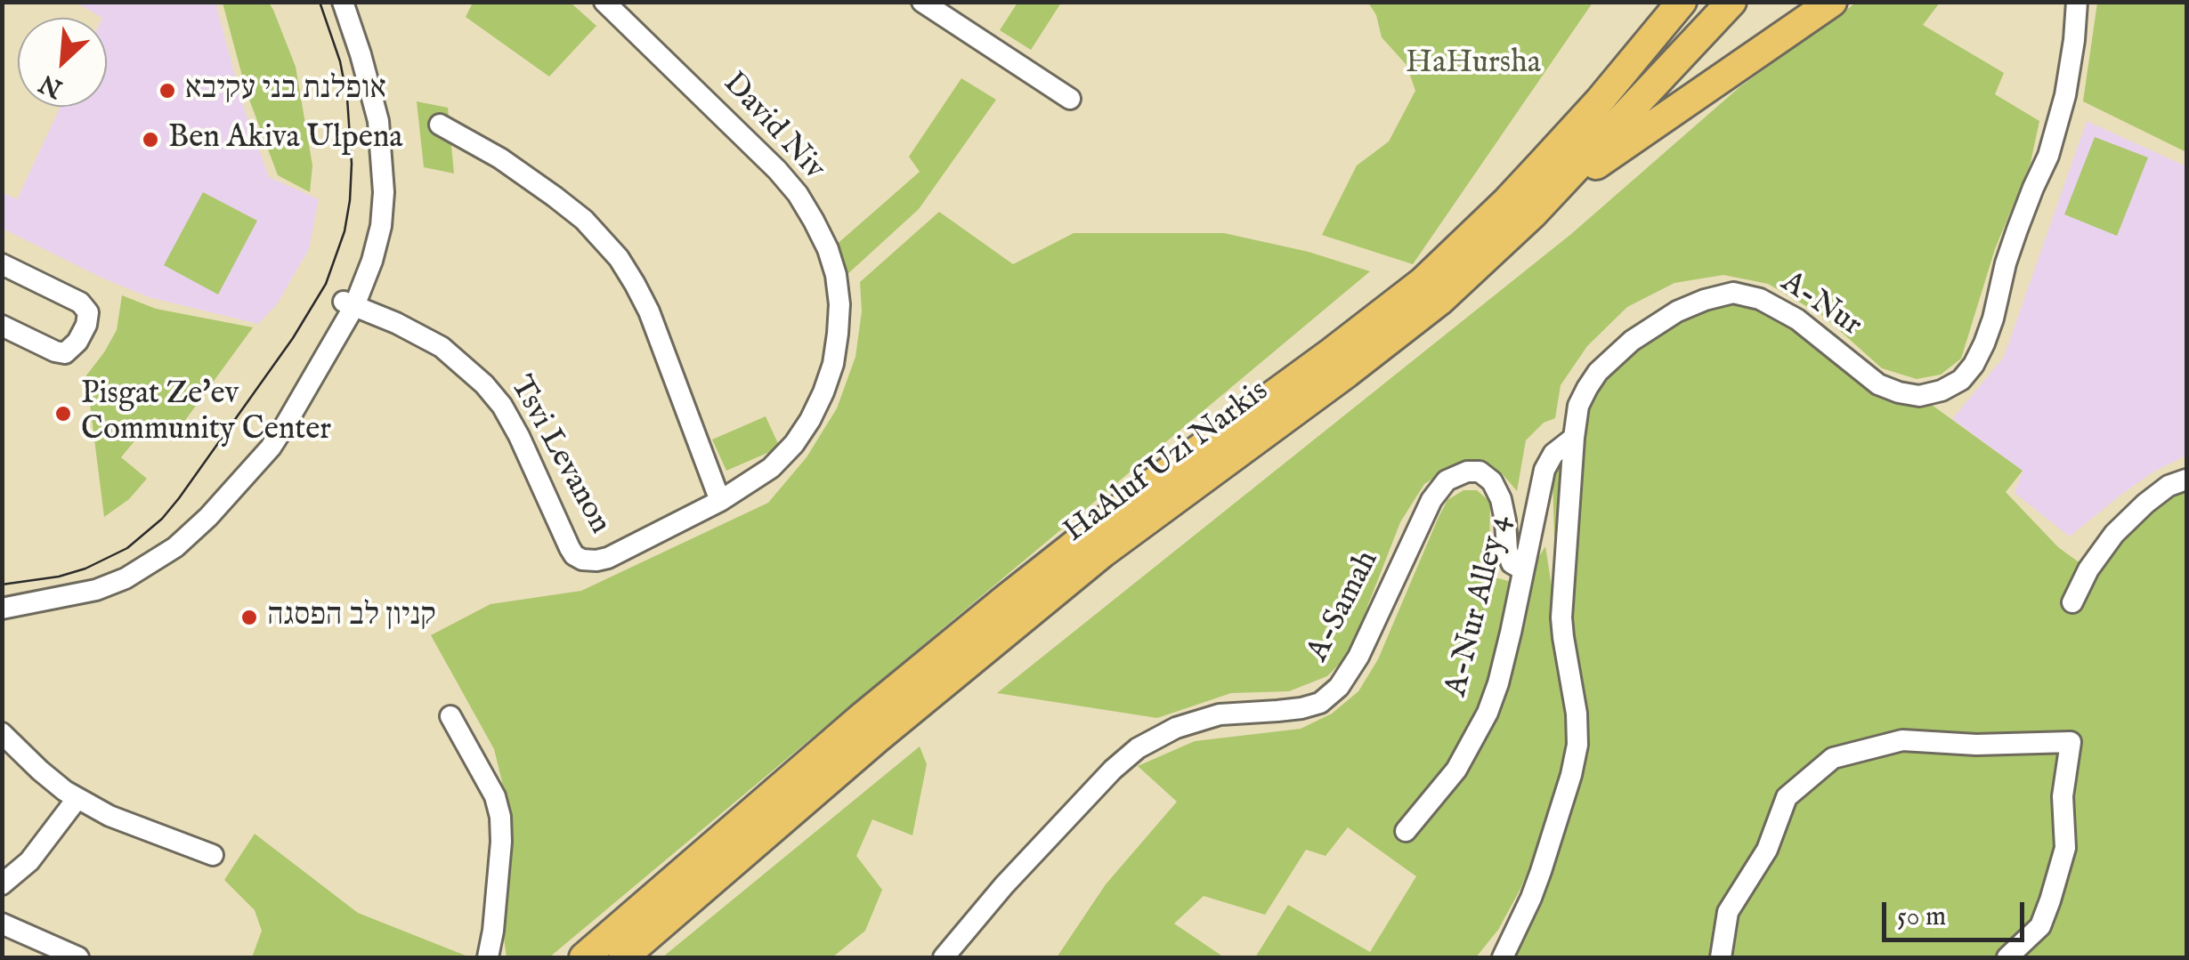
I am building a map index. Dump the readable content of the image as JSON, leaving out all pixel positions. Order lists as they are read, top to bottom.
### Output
{
  "streets": {
    "highway": ["HaAluf Uzi Narkis"],
    "street": [
      "David Niv",
      "A-Nur",
      "Tsvi Levanon",
      "A-Nur Alley 4",
      "A-Samah"
    ]
  },
  "crossings": [
    ["David Niv", "Tsvi Levanon"],
    ["A-Nur", "A-Nur Alley 4"],
    ["A-Nur Alley 4", "A-Samah"]
  ],
  "parks": ["HaHursha"],
  "places": [
    "אופלנת בני עקיבא",
    "Ben Akiva Ulpena",
    "Pisgat Ze'ev Community Center",
    "קניון לב הפסגה"
  ],
  "scale_bar": "50 m",
  "north": "bottom left"
}
